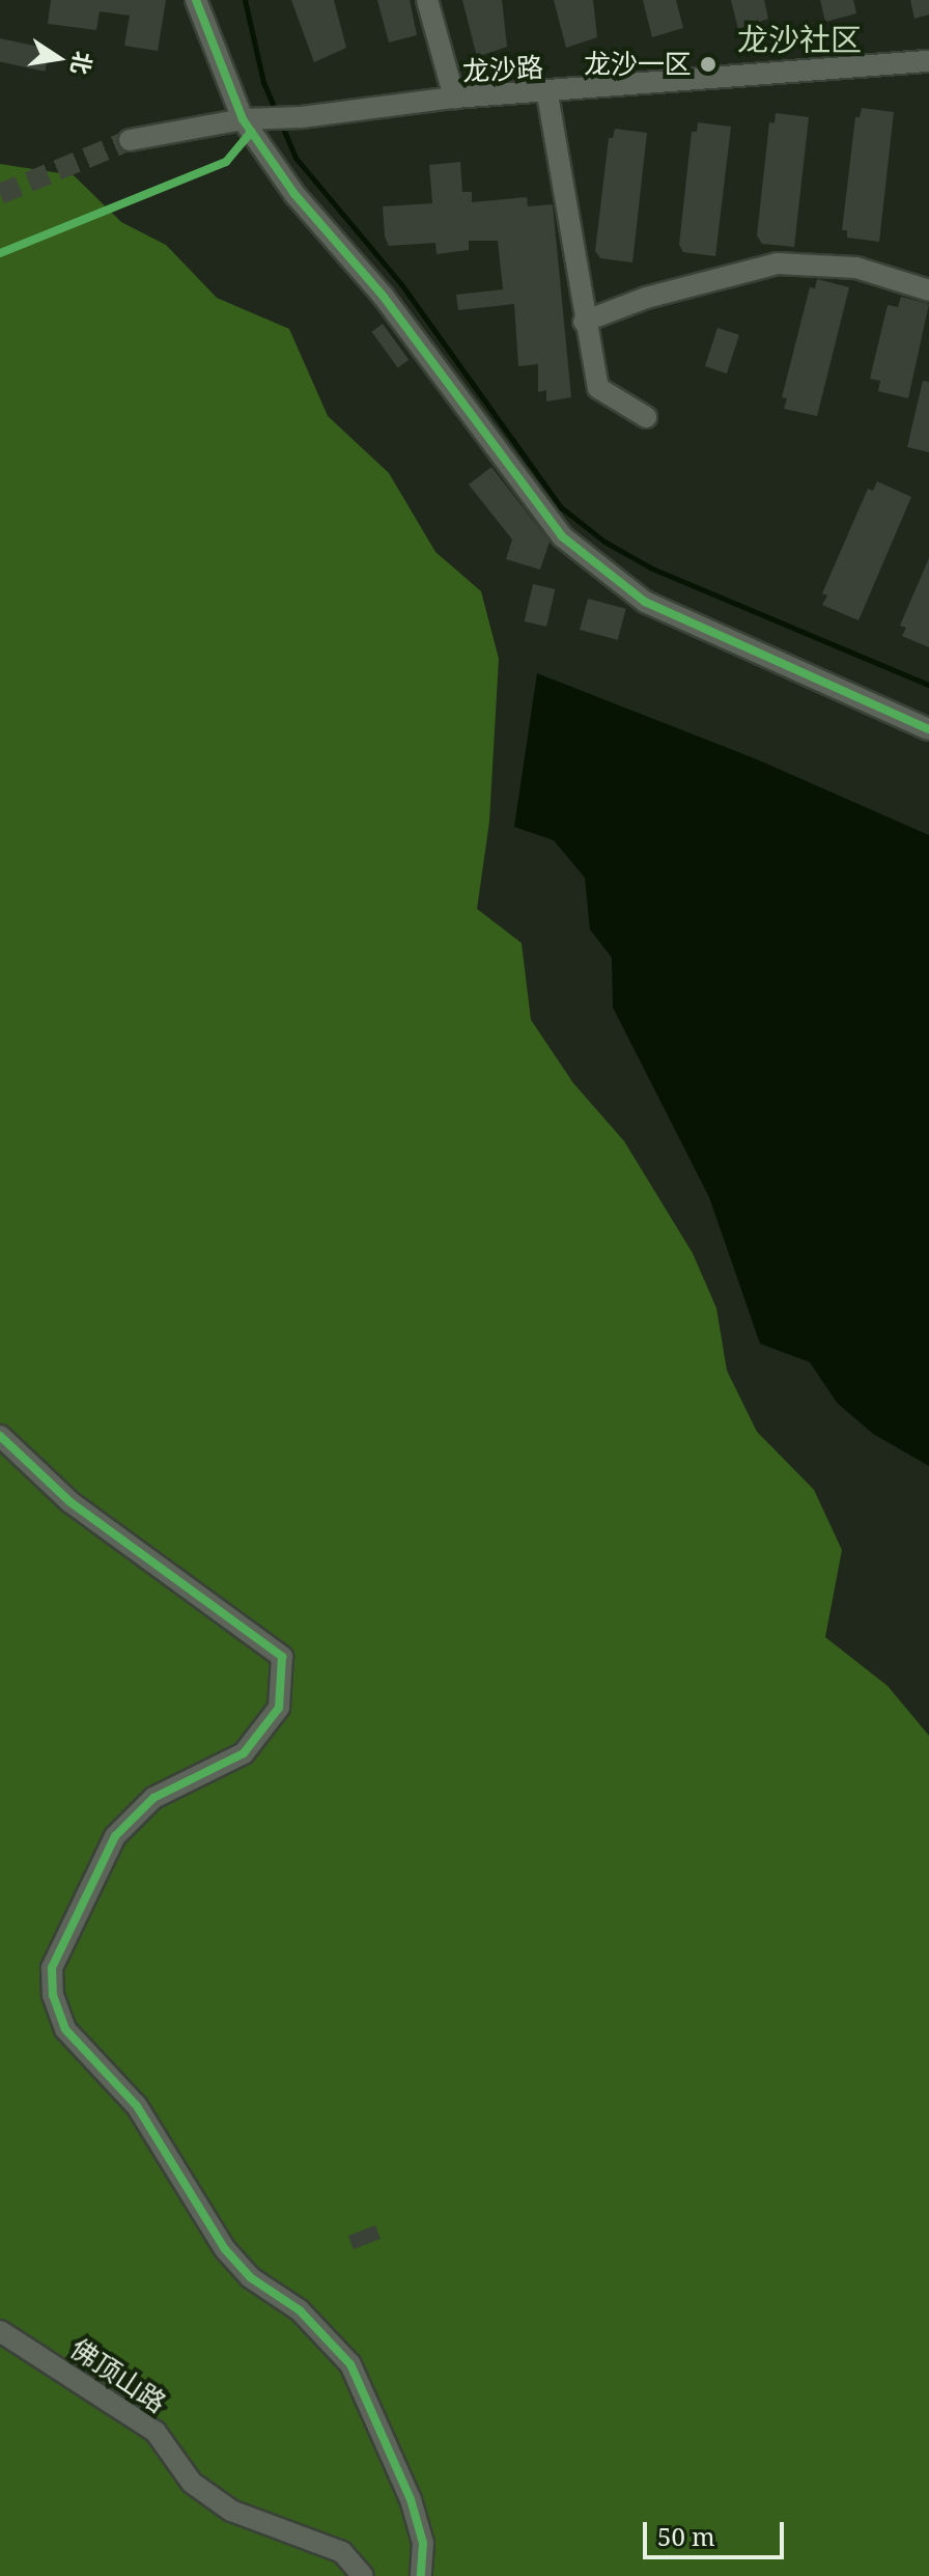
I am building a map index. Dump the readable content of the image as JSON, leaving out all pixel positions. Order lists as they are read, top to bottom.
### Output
{
  "streets": {
    "street": ["龙沙路", "佛顶山路"]
  },
  "districts": ["龙沙社区"],
  "places": ["龙沙一区"],
  "scale_bar": "50 m",
  "north": "right"
}
